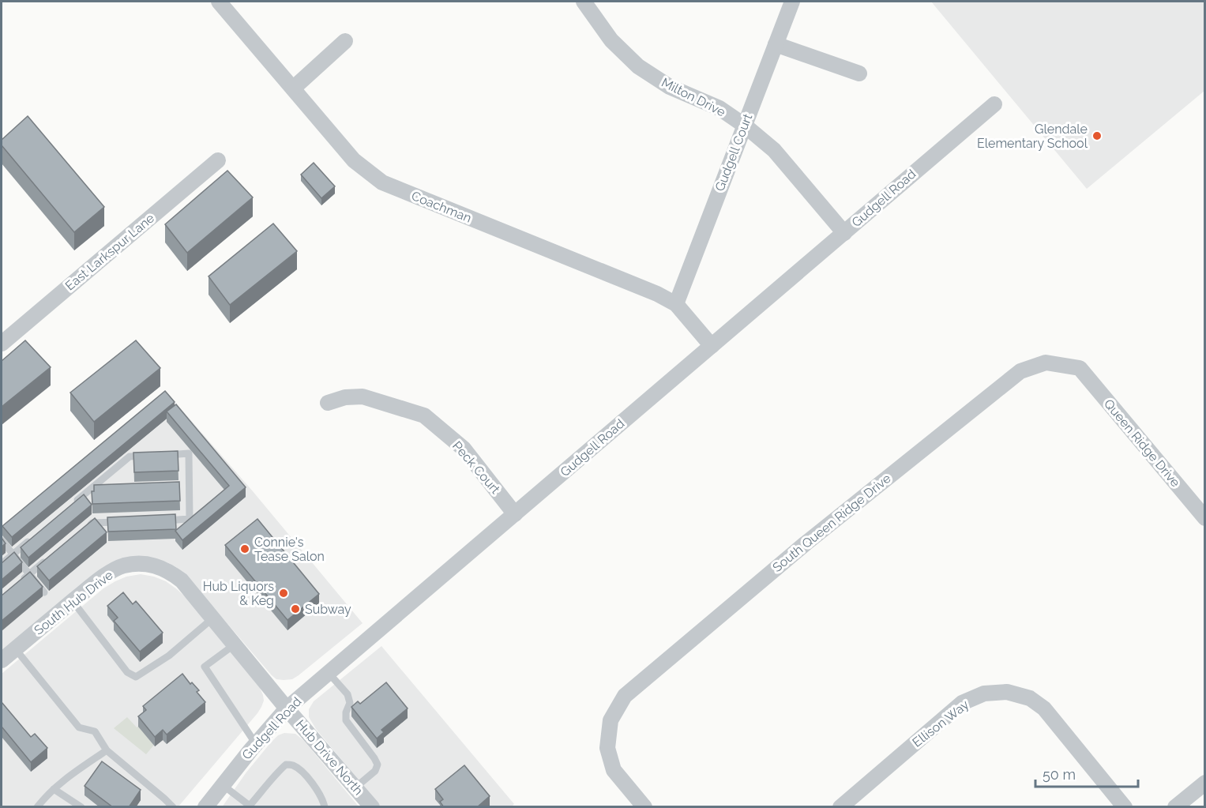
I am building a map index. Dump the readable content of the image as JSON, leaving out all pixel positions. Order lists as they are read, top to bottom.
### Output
{
  "streets": {
    "street": [
      "Milton Drive",
      "Gudgell Court",
      "Gudgell Road",
      "Coachman",
      "East Larkspur Lane",
      "Queen Ridge Drive",
      "Peck Court",
      "South Queen Ridge Drive",
      "South Hub Drive",
      "Ellison Way",
      "Hub Drive North"
    ]
  },
  "crossings": [
    ["Milton Drive", "Gudgell Court"],
    ["Milton Drive", "Gudgell Road"],
    ["Gudgell Court", "Coachman"],
    ["Gudgell Road", "Coachman"],
    ["Gudgell Road", "Peck Court"],
    ["Gudgell Road", "South Hub Drive"],
    ["Gudgell Road", "Hub Drive North"],
    ["Queen Ridge Drive", "South Queen Ridge Drive"],
    ["South Hub Drive", "Hub Drive North"]
  ],
  "places": [
    "Glendale Elementary School",
    "Connie's Tease Salon",
    "Hub Liquors & Keg",
    "Subway"
  ],
  "scale_bar": "50 m"
}
